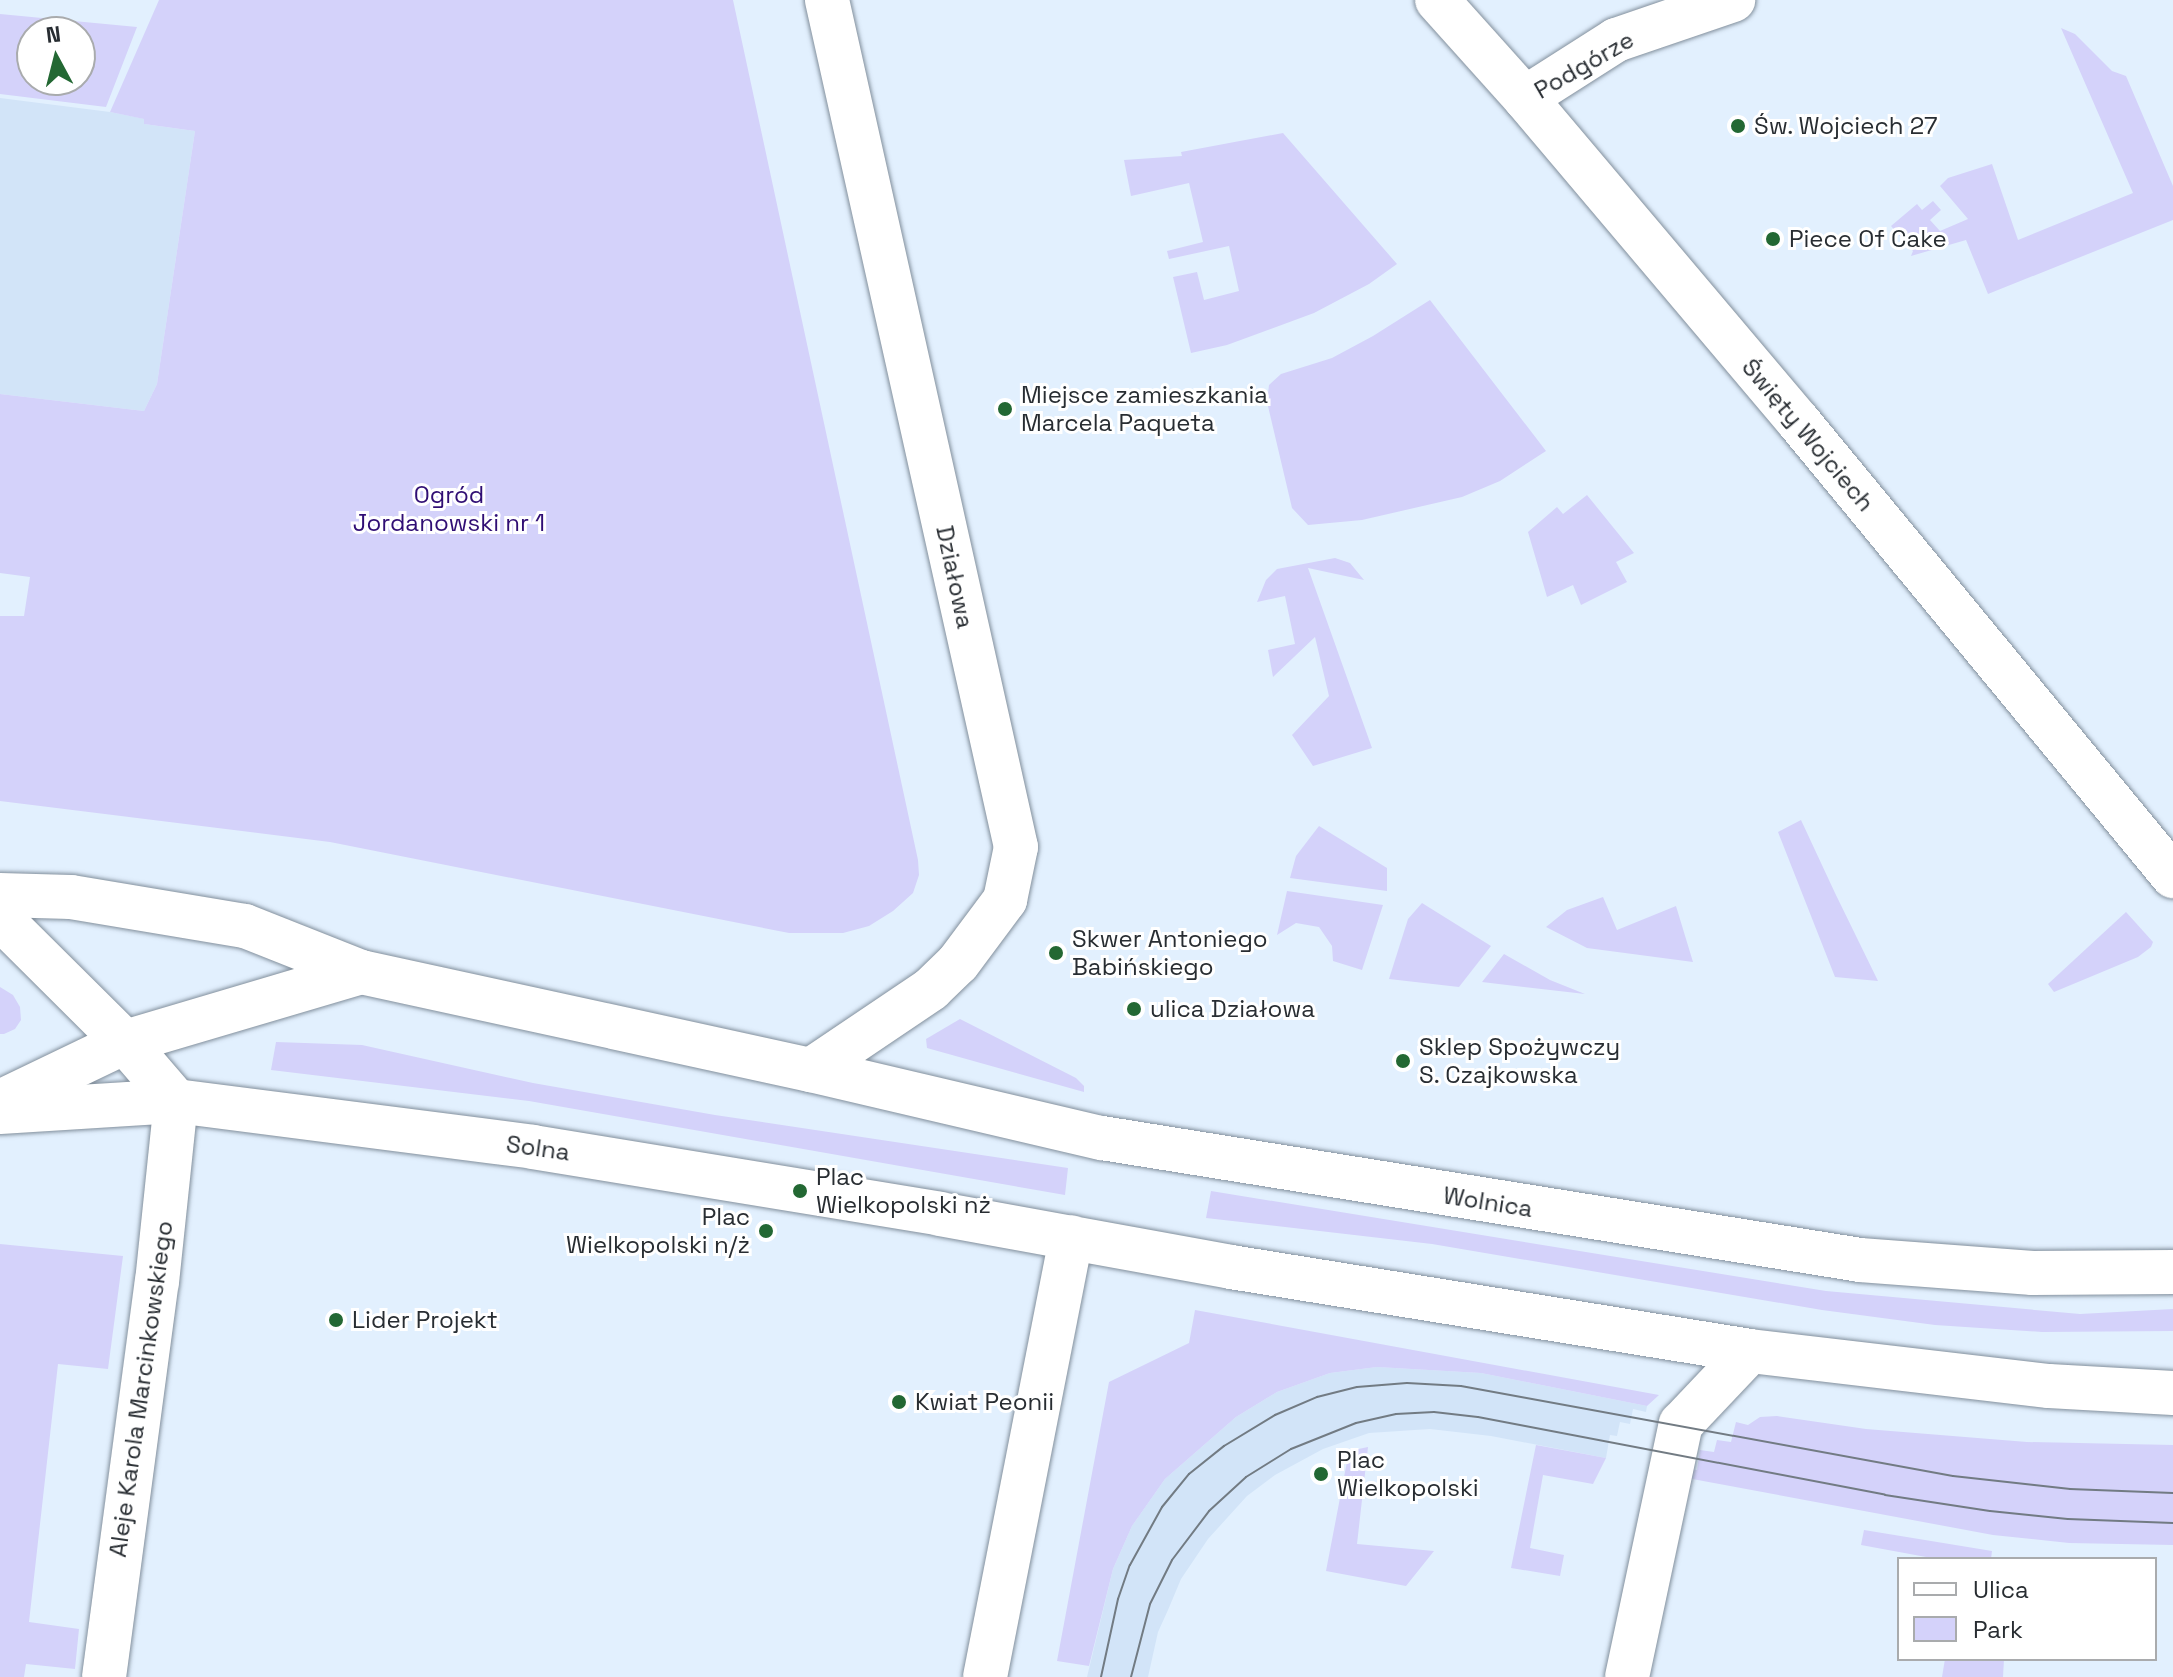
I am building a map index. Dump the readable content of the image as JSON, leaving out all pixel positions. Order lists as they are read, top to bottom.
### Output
{
  "streets": {
    "street": [
      "Podgórze",
      "Święty Wojciech",
      "Działowa",
      "Solna",
      "Wolnica",
      "Aleje Karola Marcinkowskiego"
    ]
  },
  "crossings": [
    ["Podgórze", "Święty Wojciech"],
    ["Działowa", "Wolnica"],
    ["Solna", "Aleje Karola Marcinkowskiego"]
  ],
  "parks": ["Ogród Jordanowski nr 1"],
  "places": [
    "Św. Wojciech 27",
    "Piece Of Cake",
    "Miejsce zamieszkania Marcela Paqueta",
    "Skwer Antoniego Babińskiego",
    "ulica Działowa",
    "Sklep Spożywczy S. Czajkowska",
    "Plac Wielkopolski nż",
    "Plac Wielkopolski n/ż",
    "Lider Projekt",
    "Kwiat Peonii",
    "Plac Wielkopolski"
  ],
  "legend": ["Ulica", "Park"],
  "north": "top"
}
